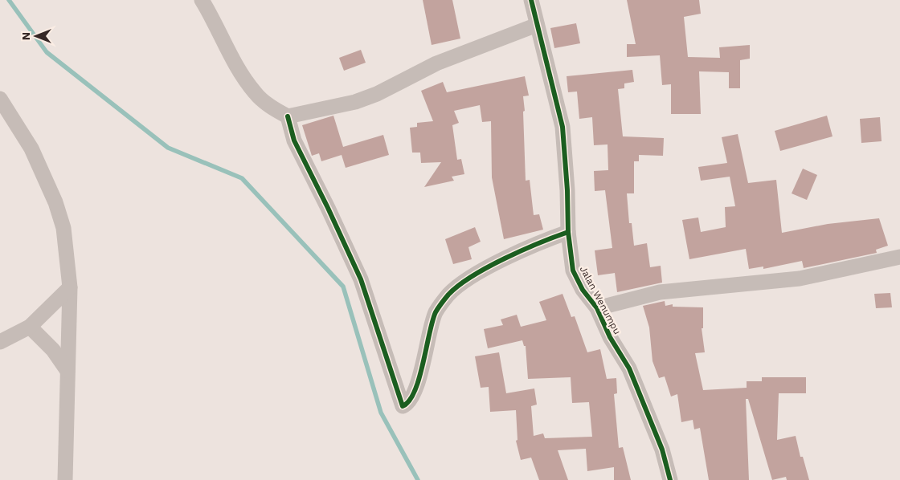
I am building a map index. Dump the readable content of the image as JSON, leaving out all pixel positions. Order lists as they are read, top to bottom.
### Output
{
  "streets": {
    "street": ["Jalan Wenumpu"]
  },
  "north": "left"
}
